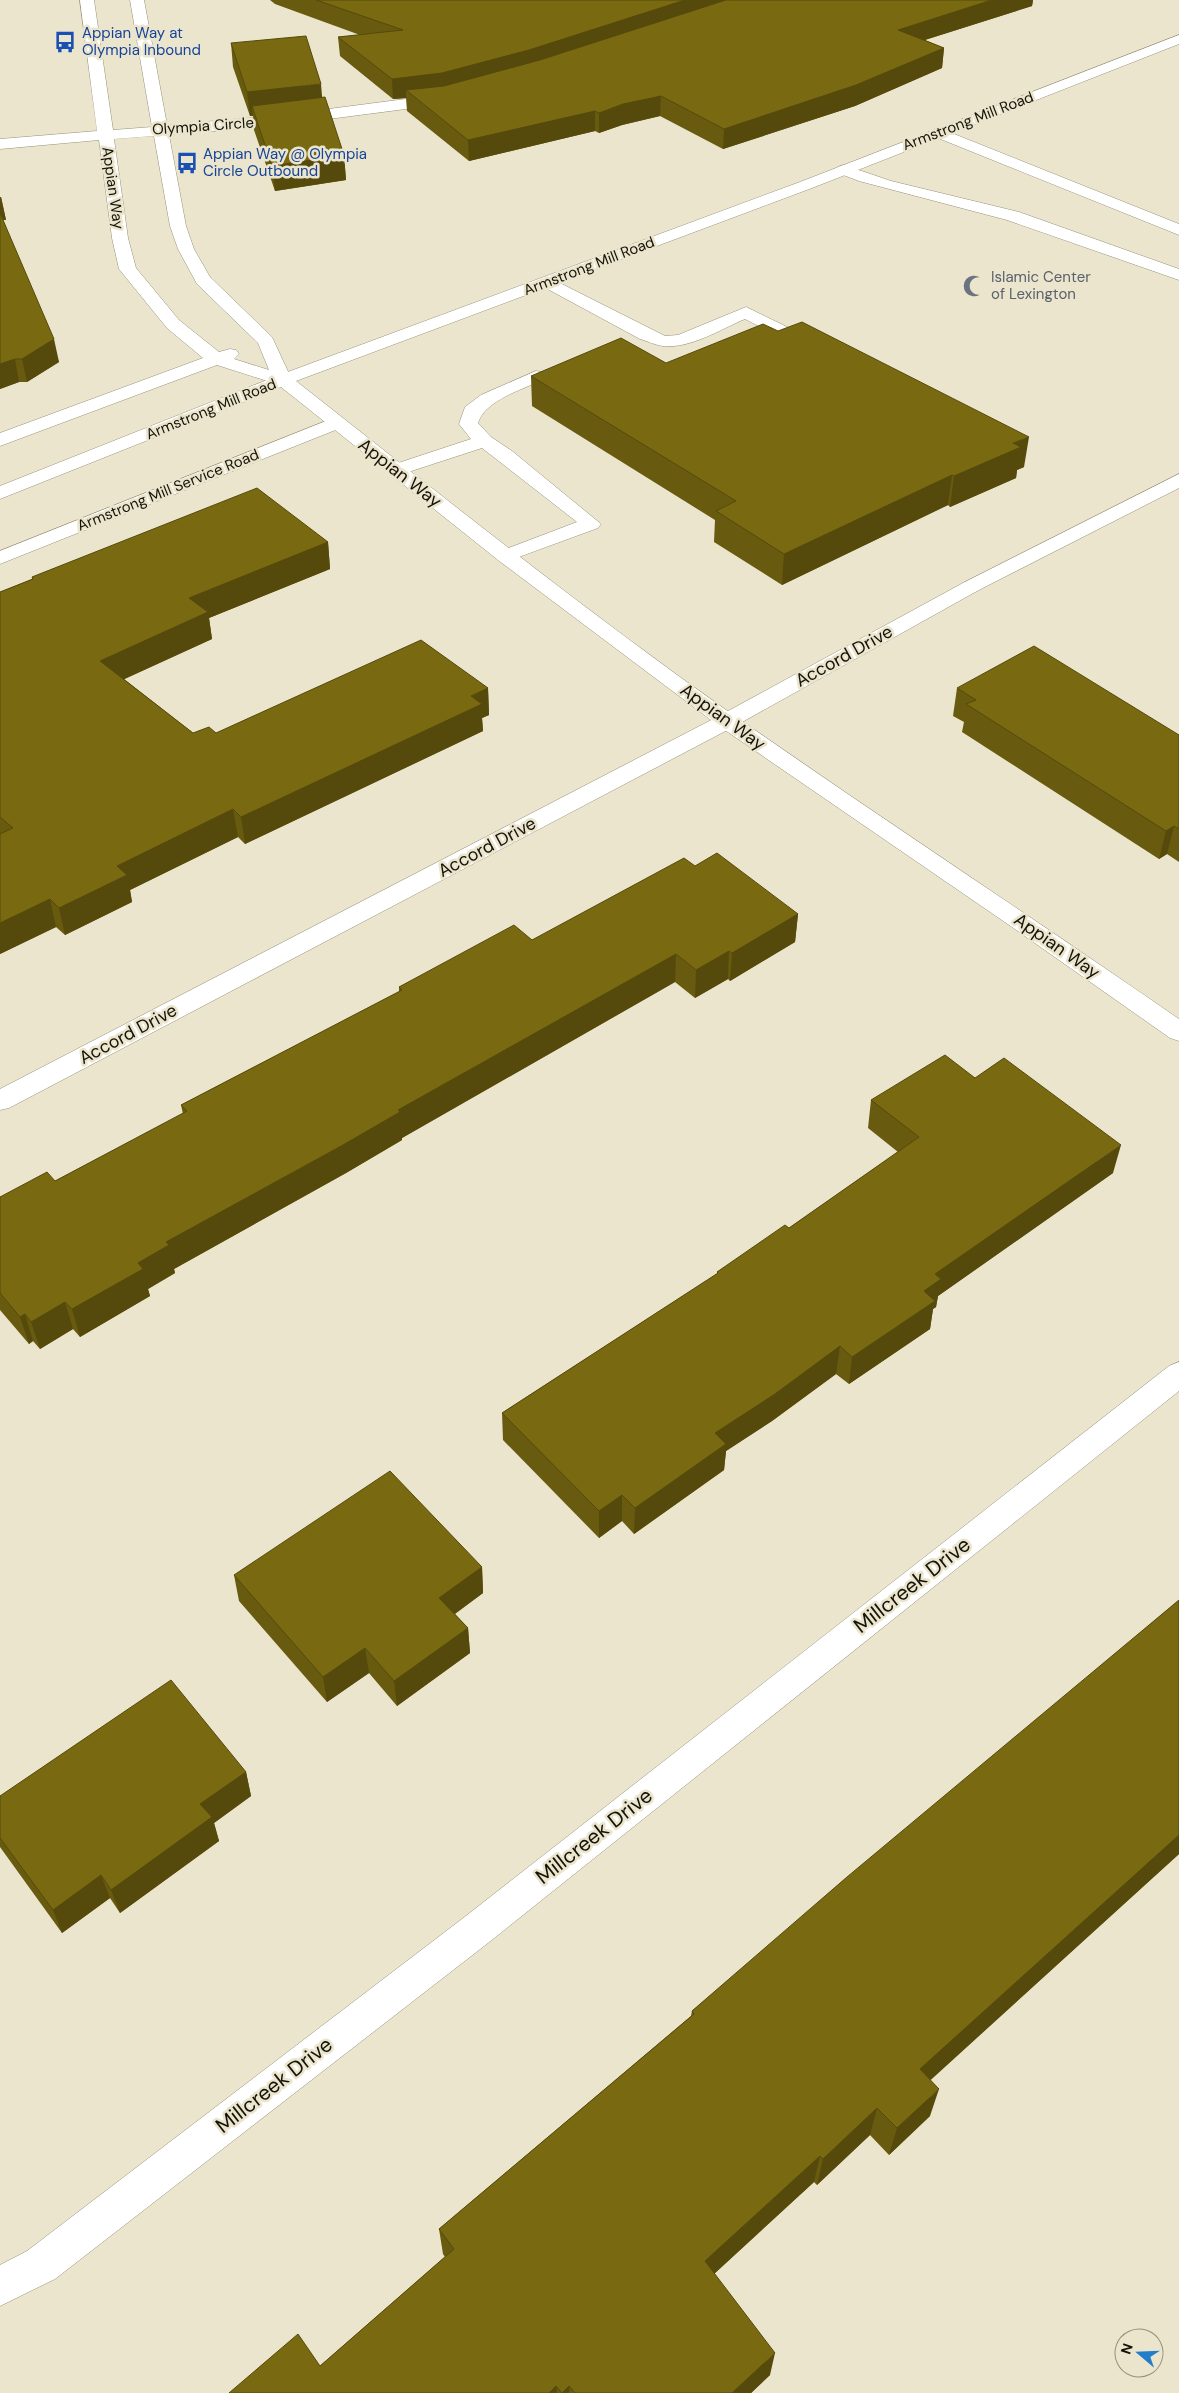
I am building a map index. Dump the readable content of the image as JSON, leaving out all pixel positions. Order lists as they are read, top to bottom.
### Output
{
  "streets": {
    "street": [
      "Armstrong Mill Road",
      "Olympia Circle",
      "Appian Way",
      "Armstrong Mill Service Road",
      "Accord Drive",
      "Millcreek Drive"
    ]
  },
  "crossings": [
    ["Armstrong Mill Road", "Appian Way"],
    ["Olympia Circle", "Appian Way"],
    ["Appian Way", "Armstrong Mill Service Road"],
    ["Appian Way", "Accord Drive"]
  ],
  "places": {
    "bus stop": ["Appian Way at Olympia Inbound", "Appian Way @ Olympia Circle Outbound"],
    "mosque": ["Islamic Center of Lexington"]
  },
  "north": "left"
}
